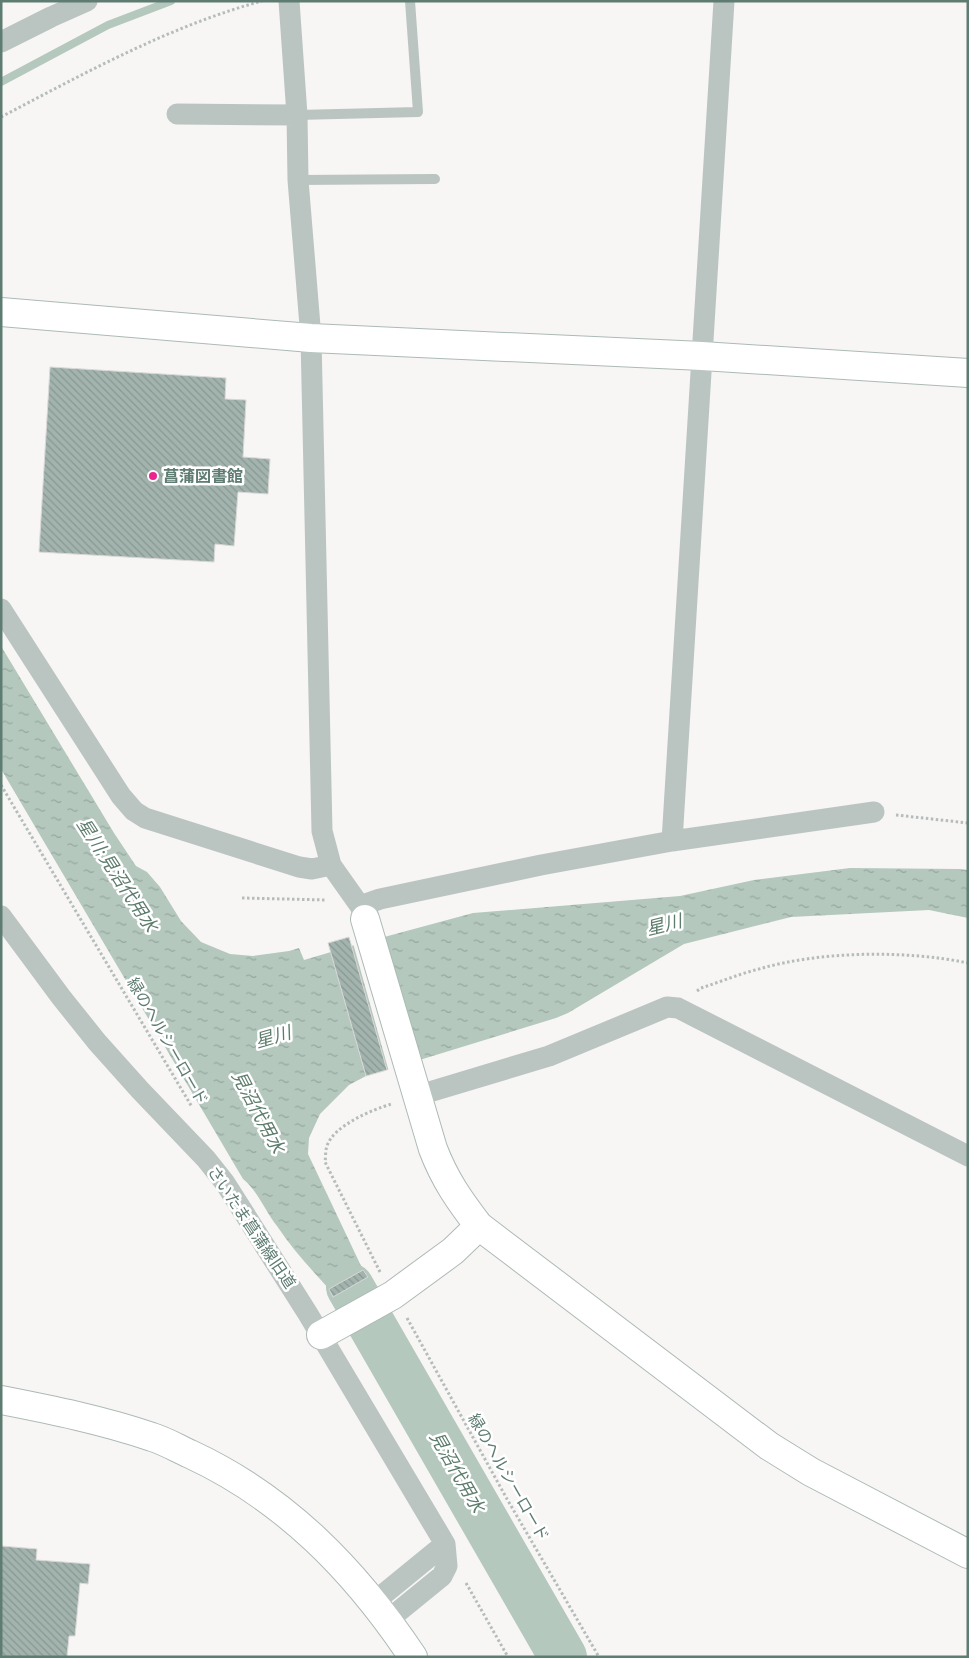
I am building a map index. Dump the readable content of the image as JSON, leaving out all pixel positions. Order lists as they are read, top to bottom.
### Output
{
  "streets": {
    "street": ["さいたま菖蒲線旧道"],
    "path": ["緑のヘルシーロード"]
  },
  "water": ["星川;見沼代用水", "星川", "見沼代用水"],
  "places": ["菖蒲図書館"]
}
